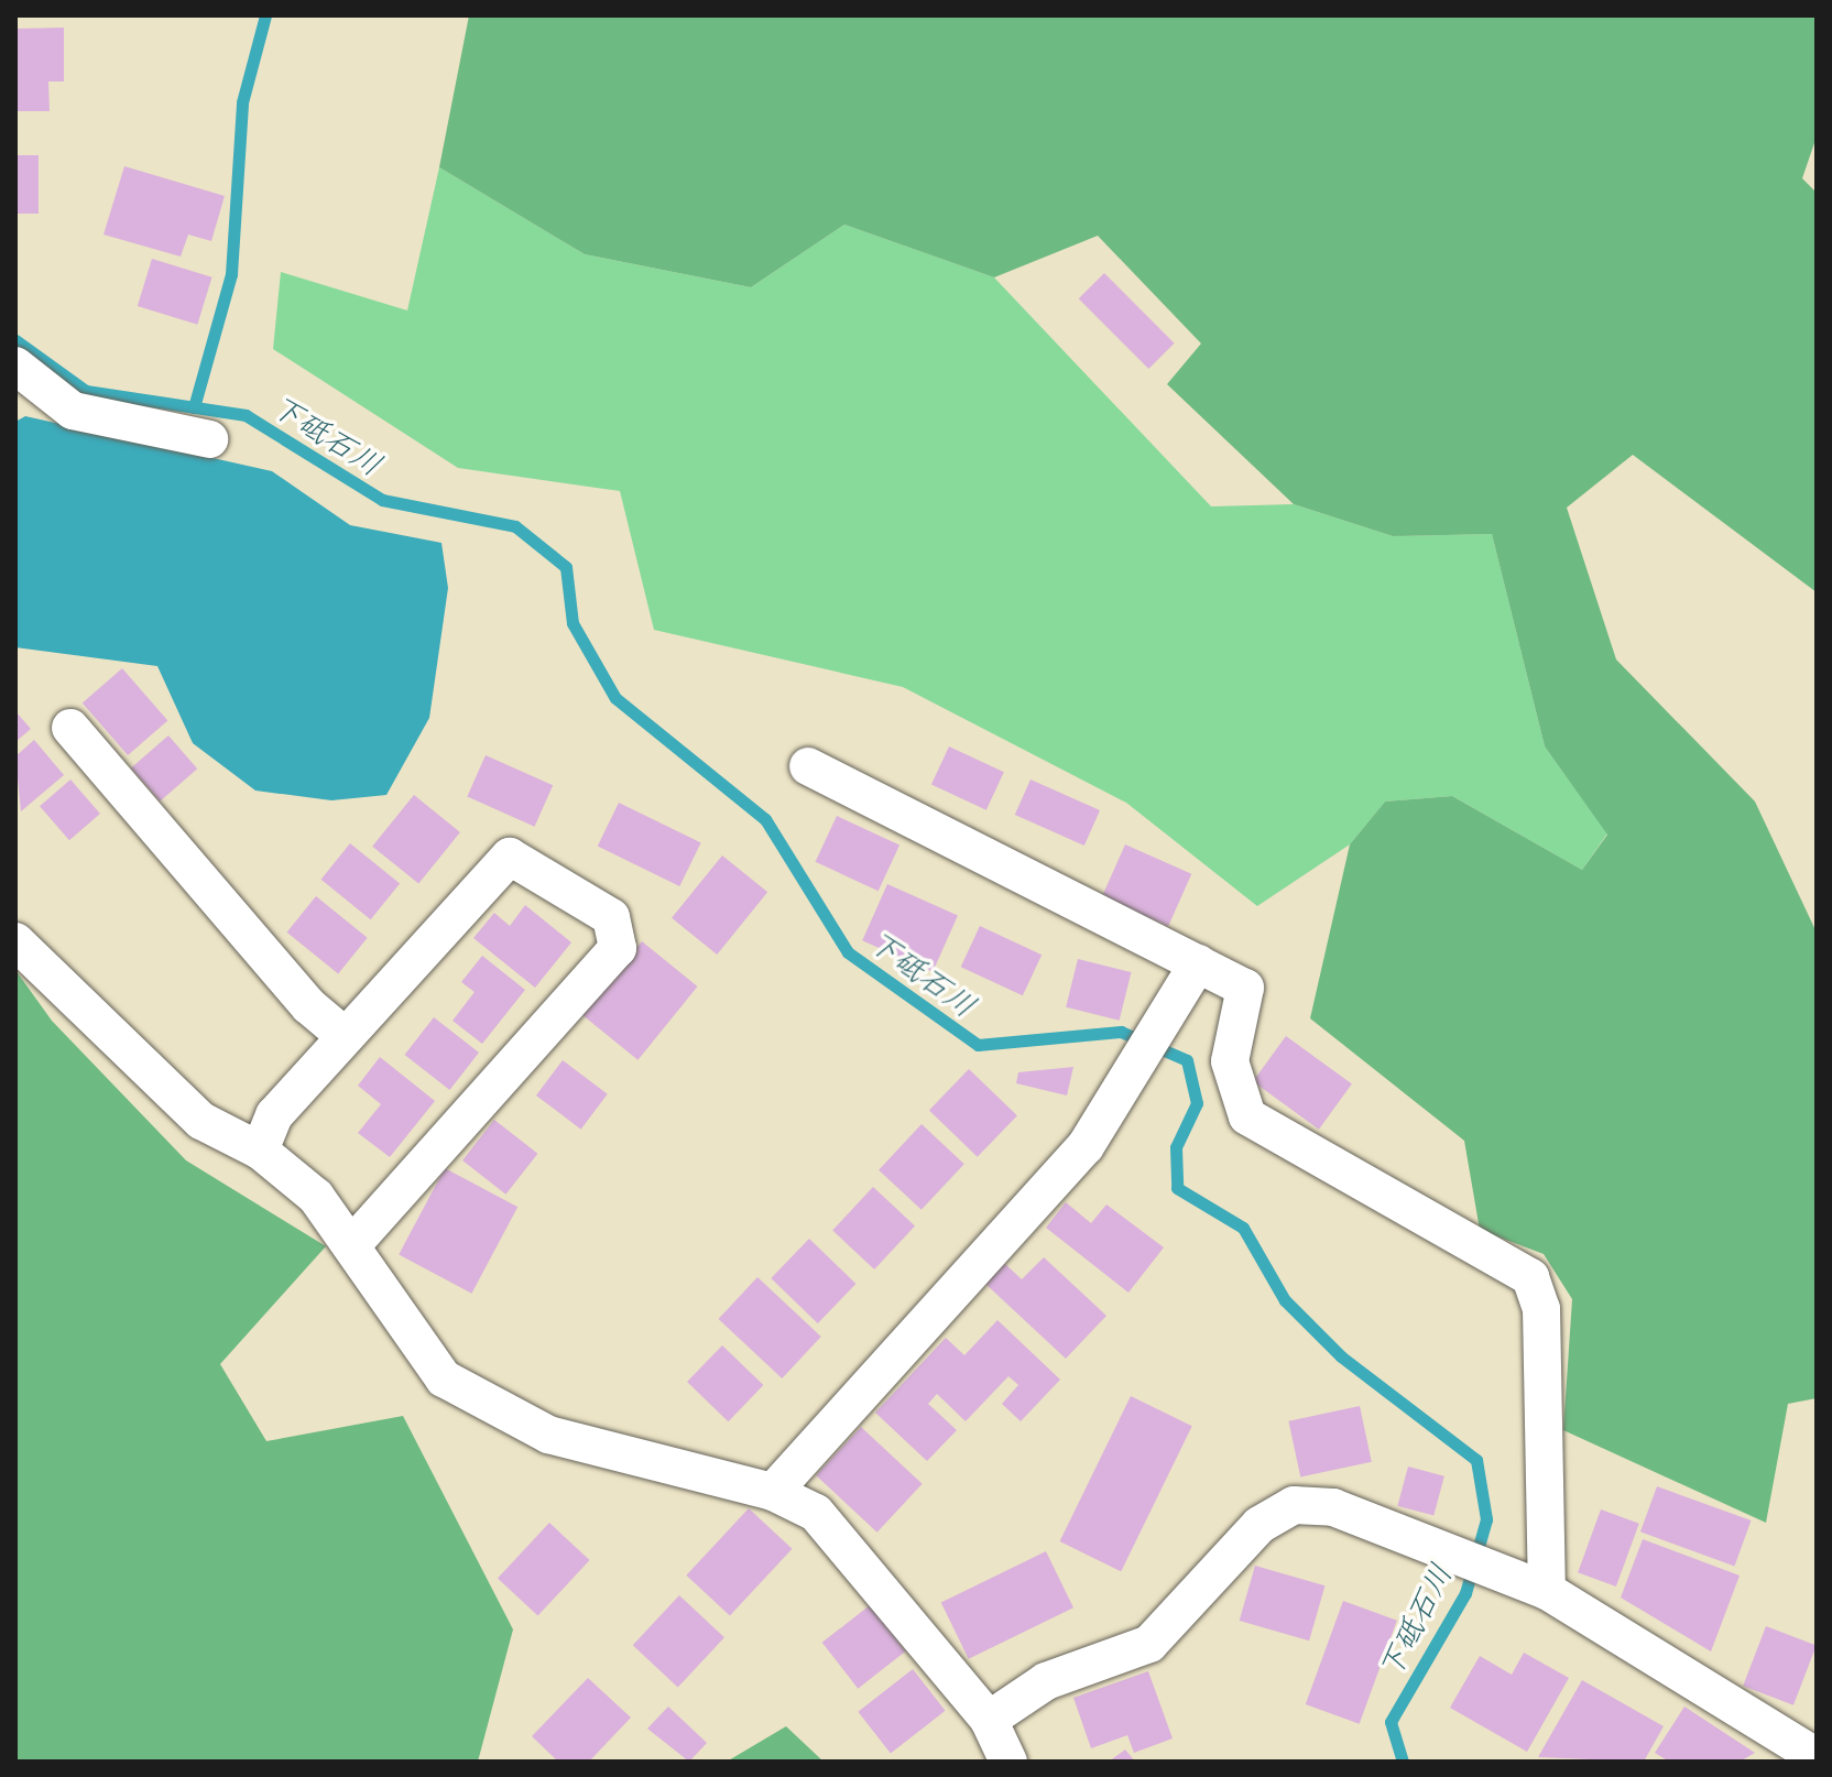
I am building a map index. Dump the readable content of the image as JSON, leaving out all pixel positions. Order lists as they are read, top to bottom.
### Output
{
  "water": ["下砥石川"]
}
